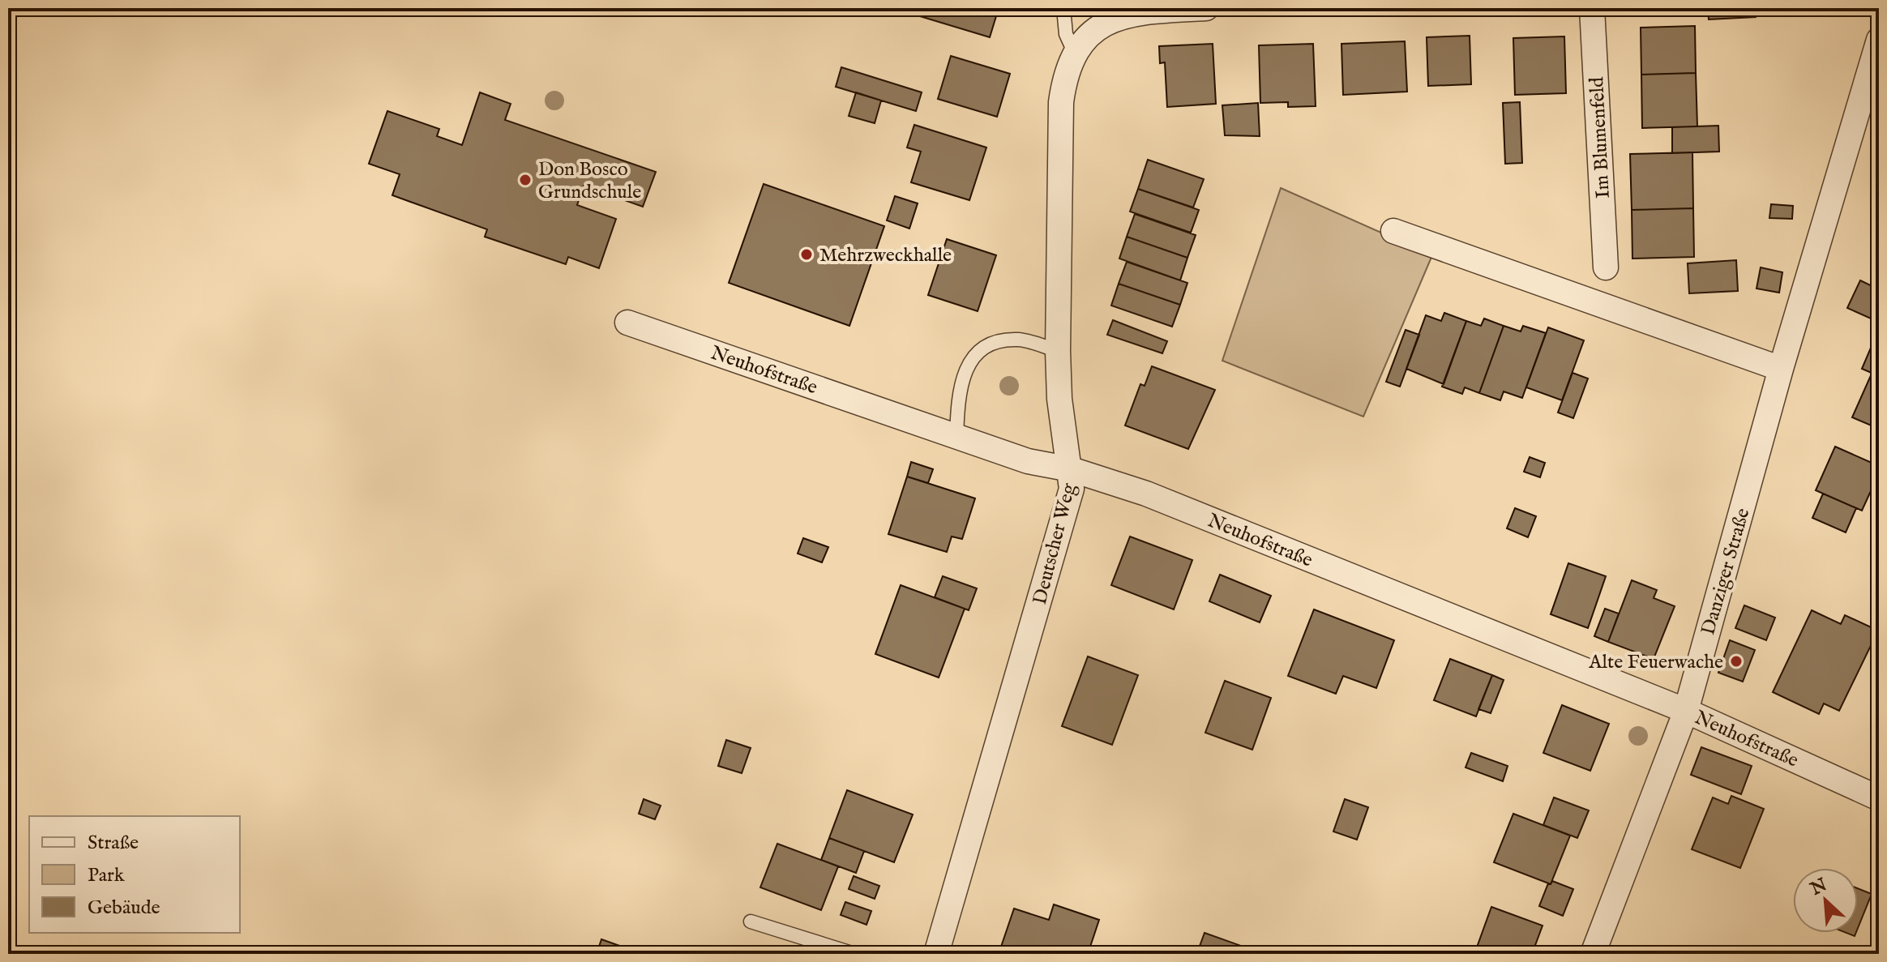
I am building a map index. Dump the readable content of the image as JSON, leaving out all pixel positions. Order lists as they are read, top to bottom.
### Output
{
  "streets": {
    "street": [
      "Im Blumenfeld",
      "Neuhofstraße",
      "Deutscher Weg",
      "Danziger Straße"
    ]
  },
  "crossings": [
    ["Neuhofstraße", "Deutscher Weg"],
    ["Neuhofstraße", "Danziger Straße"]
  ],
  "places": ["Don Bosco Grundschule", "Mehrzweckhalle", "Alte Feuerwache"],
  "legend": ["Straße", "Park", "Gebäude"],
  "north": "top left"
}
